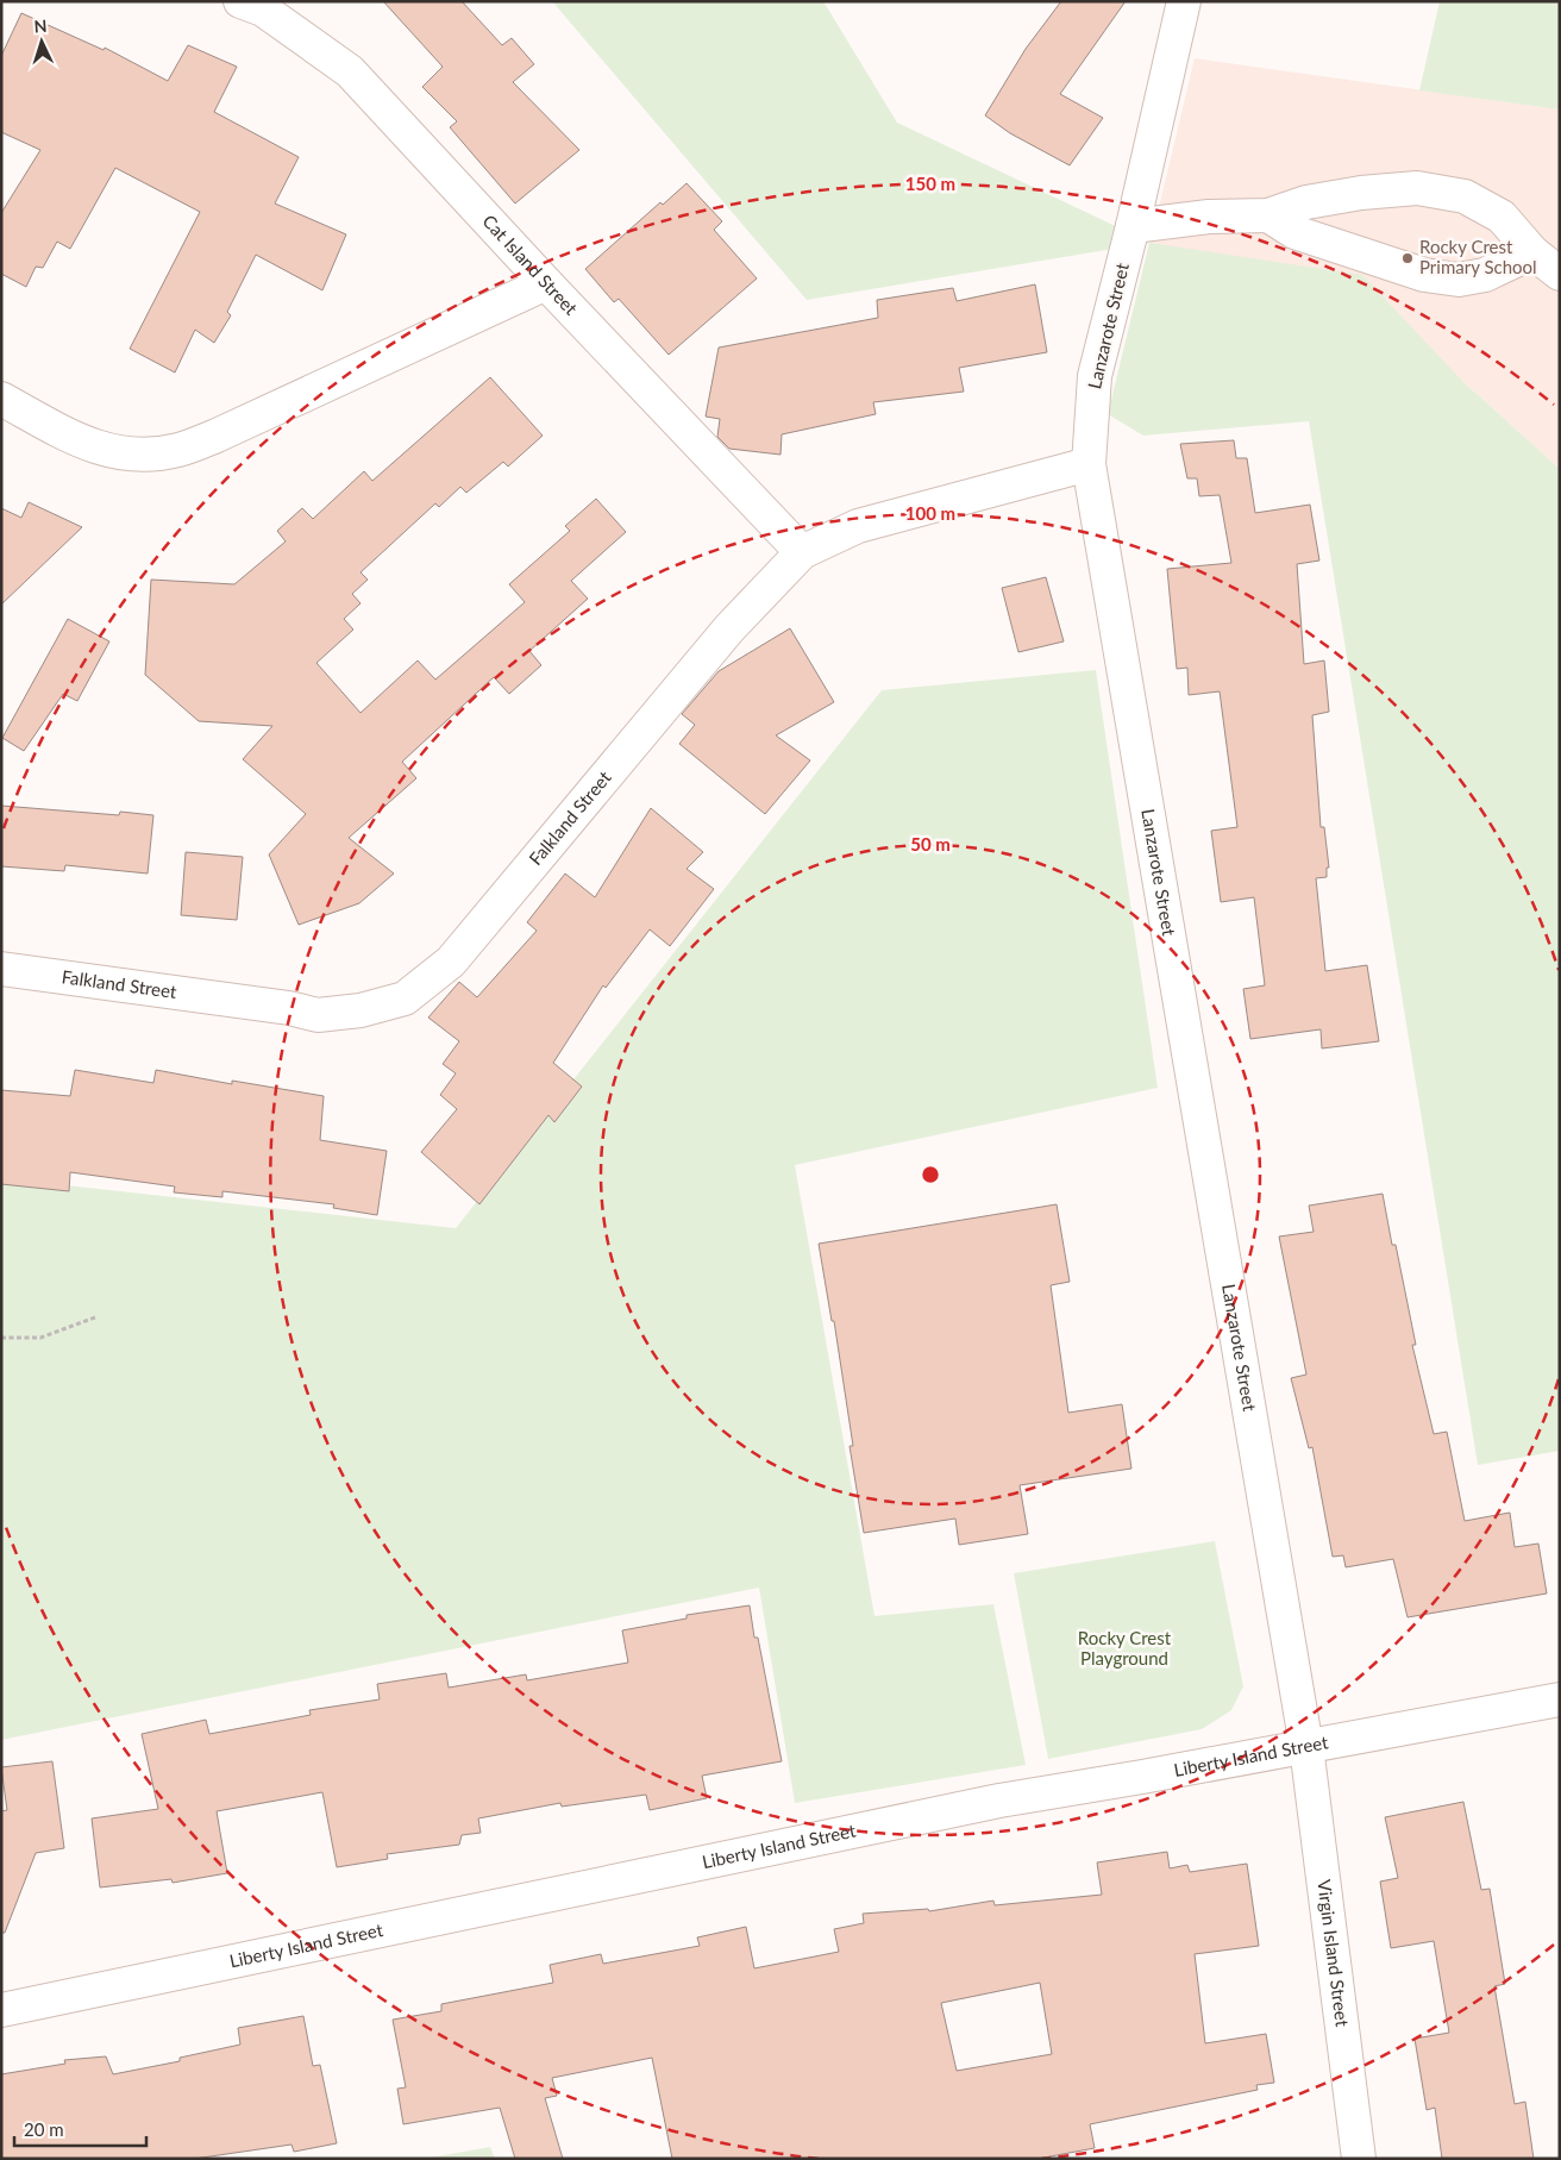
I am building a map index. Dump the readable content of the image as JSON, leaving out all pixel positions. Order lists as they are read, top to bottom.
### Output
{
  "streets": {
    "street": [
      "Cat Island Street",
      "Lanzarote Street",
      "Falkland Street",
      "Liberty Island Street",
      "Virgin Island Street"
    ]
  },
  "crossings": [
    ["Cat Island Street", "Falkland Street"],
    ["Lanzarote Street", "Falkland Street"],
    ["Lanzarote Street", "Liberty Island Street"],
    ["Lanzarote Street", "Virgin Island Street"],
    ["Liberty Island Street", "Virgin Island Street"]
  ],
  "parks": ["Rocky Crest Playground"],
  "places": ["Rocky Crest Primary School"],
  "scale_bar": "20 m",
  "north": "top",
  "rings": ["150 m", "100 m", "50 m"]
}
